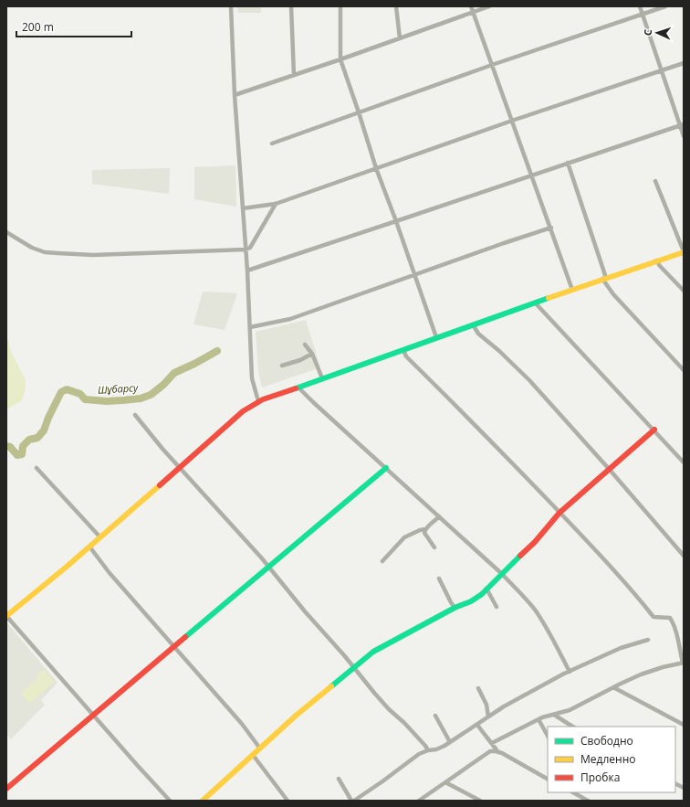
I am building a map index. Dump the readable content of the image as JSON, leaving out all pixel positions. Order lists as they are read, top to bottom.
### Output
{
  "water": ["Шұбарсу"],
  "legend": ["Свободно", "Медленно", "Пробка"],
  "scale_bar": "200 m",
  "north": "left"
}
